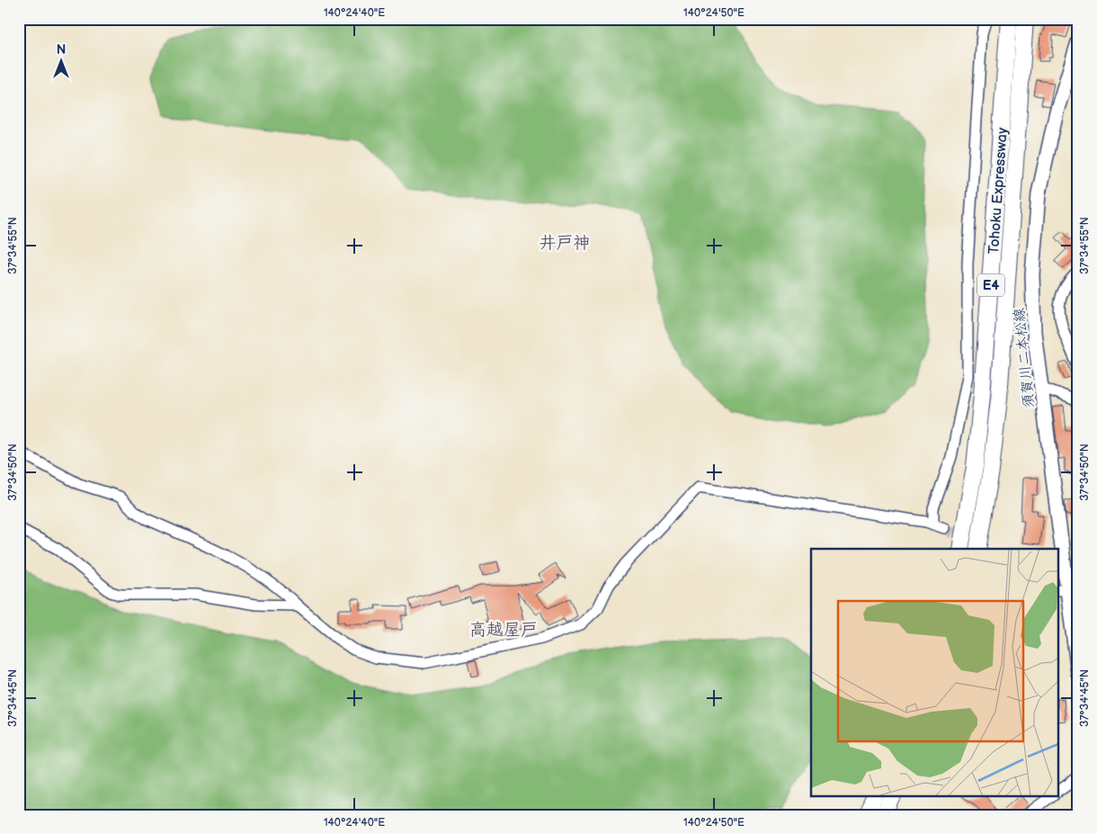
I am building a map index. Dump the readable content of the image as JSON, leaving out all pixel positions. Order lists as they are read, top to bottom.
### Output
{
  "streets": {
    "highway": ["Tohoku Expressway", "E4"],
    "main road": ["須賀川二本松線"]
  },
  "districts": ["井戸神", "高越屋戸"],
  "north": "top",
  "coordinates": [
    "140°24'40\"E",
    "140°24'50\"E",
    "37°34'55\"N",
    "37°34'50\"N",
    "37°34'45\"N"
  ]
}
